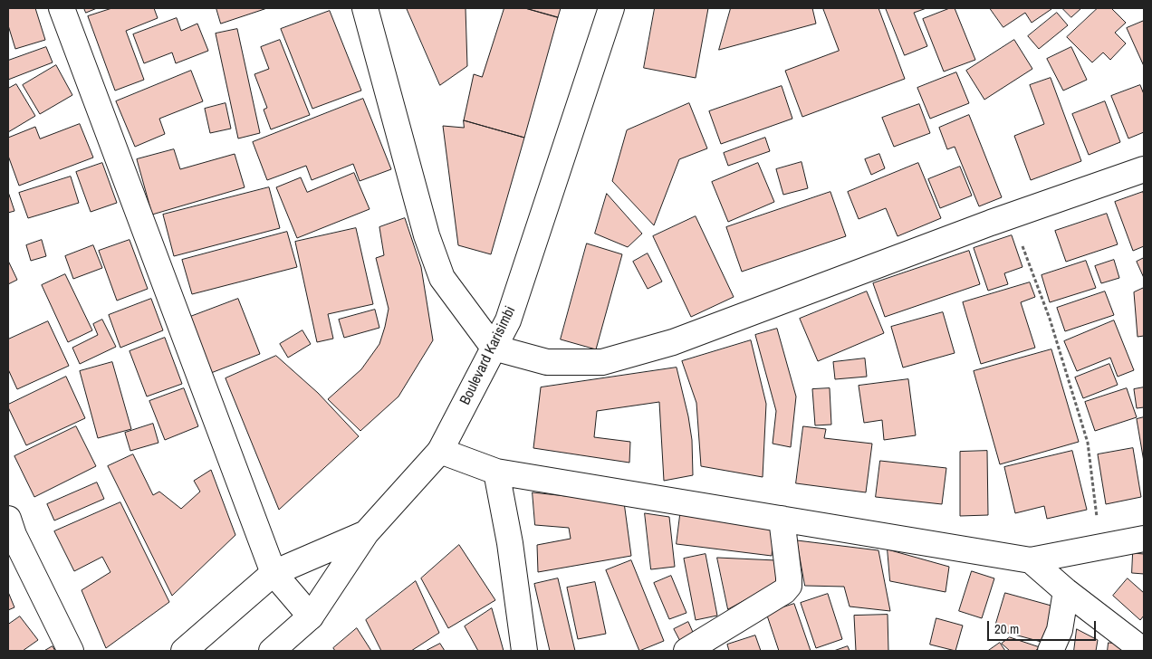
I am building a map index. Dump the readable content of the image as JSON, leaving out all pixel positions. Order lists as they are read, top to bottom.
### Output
{
  "streets": {
    "street": ["Boulevard Karisimbi"]
  },
  "scale_bar": "20 m"
}
